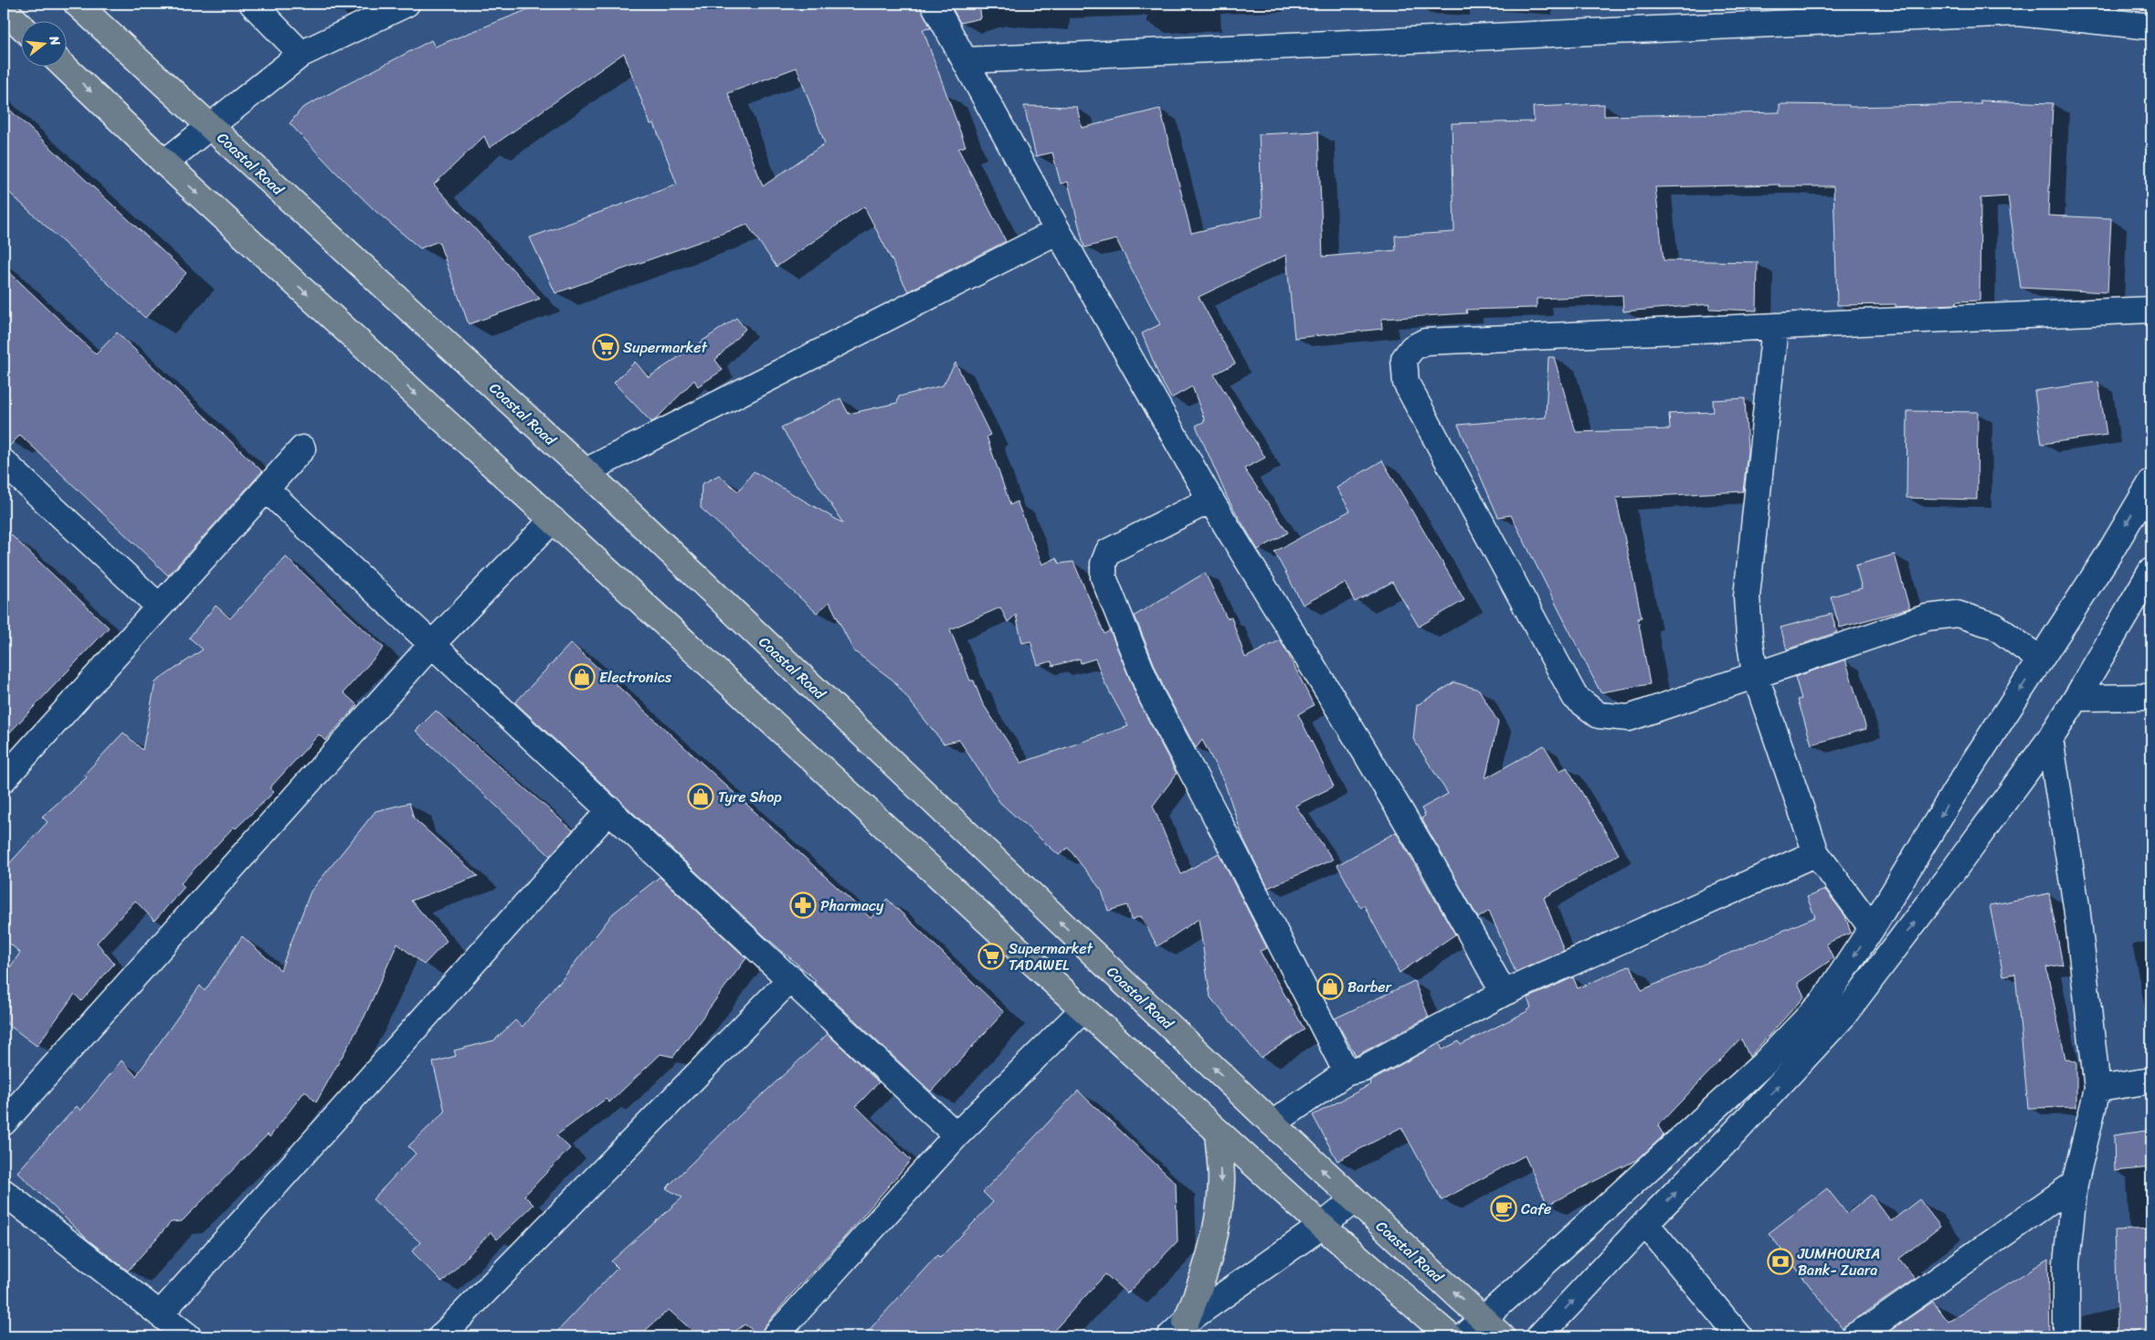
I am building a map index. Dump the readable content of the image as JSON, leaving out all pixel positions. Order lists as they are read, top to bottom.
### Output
{
  "streets": {
    "highway": ["Coastal Road"]
  },
  "places": {
    "supermarket": ["Supermarket", "Supermarket TADAWEL"],
    "shop": ["Electronics", "Tyre Shop", "Barber"],
    "pharmacy": ["Pharmacy"],
    "cafe": ["Cafe"],
    "bank": ["JUMHOURIA Bank- Zuara"]
  },
  "north": "right"
}
